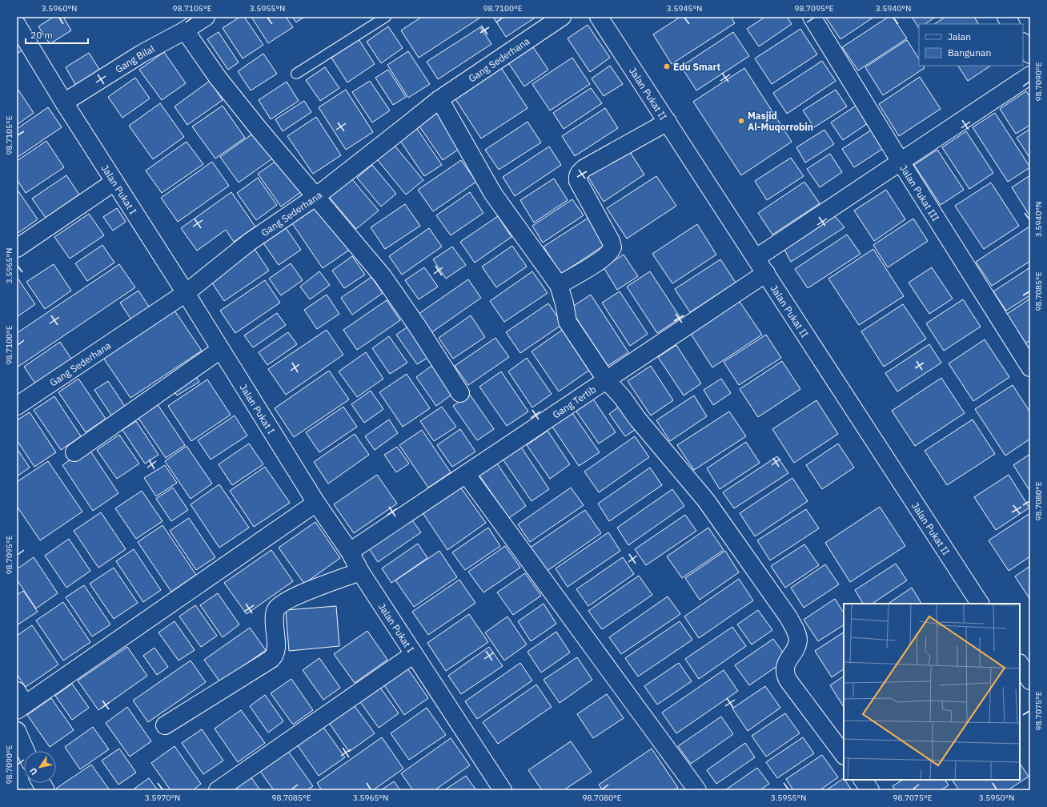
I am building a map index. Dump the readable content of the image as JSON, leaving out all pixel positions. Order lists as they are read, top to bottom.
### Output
{
  "streets": {
    "street": [
      "Gang Bilal",
      "Gang Sederhana",
      "Jalan Pukat II",
      "Jalan Pukat I",
      "Jalan Pukat III",
      "Gang Tertib"
    ]
  },
  "crossings": [
    ["Gang Bilal", "Jalan Pukat I"],
    ["Gang Sederhana", "Jalan Pukat I"],
    ["Jalan Pukat II", "Gang Tertib"],
    ["Jalan Pukat I", "Gang Tertib"]
  ],
  "places": ["Edu Smart", "Masjid Al-Muqorrobin"],
  "legend": ["Jalan", "Bangunan"],
  "scale_bar": "20 m",
  "north": "bottom left",
  "coordinates": [
    "3.5960°N",
    "98.7105°E",
    "3.5955°N",
    "98.7100°E",
    "3.5945°N",
    "98.7095°E",
    "3.5940°N",
    "98.7090°E",
    "3.5965°N",
    "98.7085°E",
    "98.7080°E",
    "98.7075°E",
    "3.5970°N",
    "3.5950°N"
  ]
}
